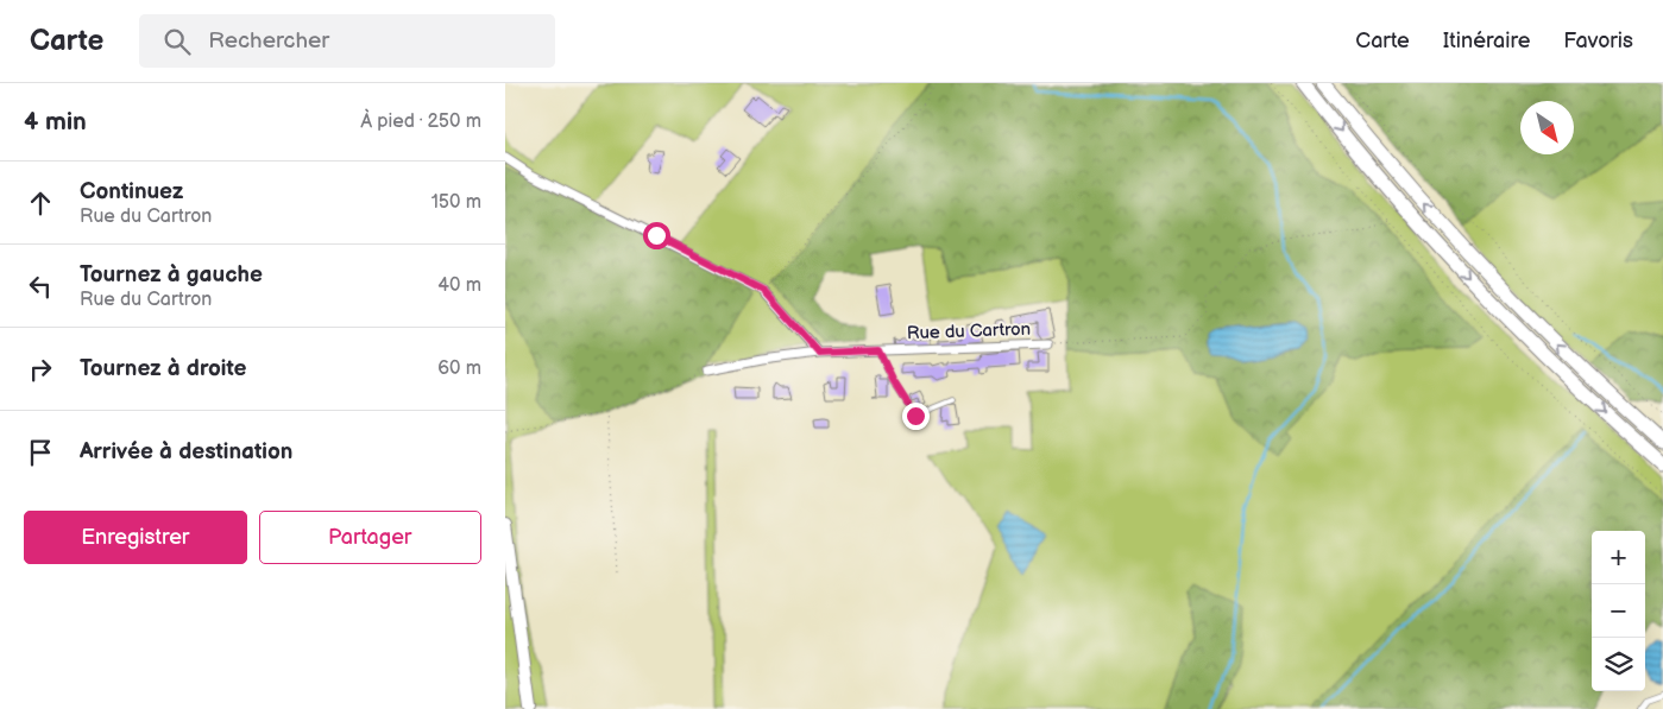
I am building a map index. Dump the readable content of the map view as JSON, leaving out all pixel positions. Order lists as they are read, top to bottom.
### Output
{
  "streets": {
    "street": ["Rue du Cartron"]
  },
  "north": "bottom right",
  "page": {
    "header": "Carte",
    "search": "Rechercher",
    "nav": ["Carte", "Itinéraire", "Favoris"],
    "heading": ["4 min", "À pied · 250 m"],
    "list": [
      ["Continuez", "Rue du Cartron", "150 m"],
      ["Tournez à gauche", "Rue du Cartron", "40 m"],
      ["Tournez à droite", "60 m"],
      "Arrivée à destination"
    ],
    "buttons": ["Enregistrer", "Partager"],
    "map_buttons": ["+", "−"]
  }
}
